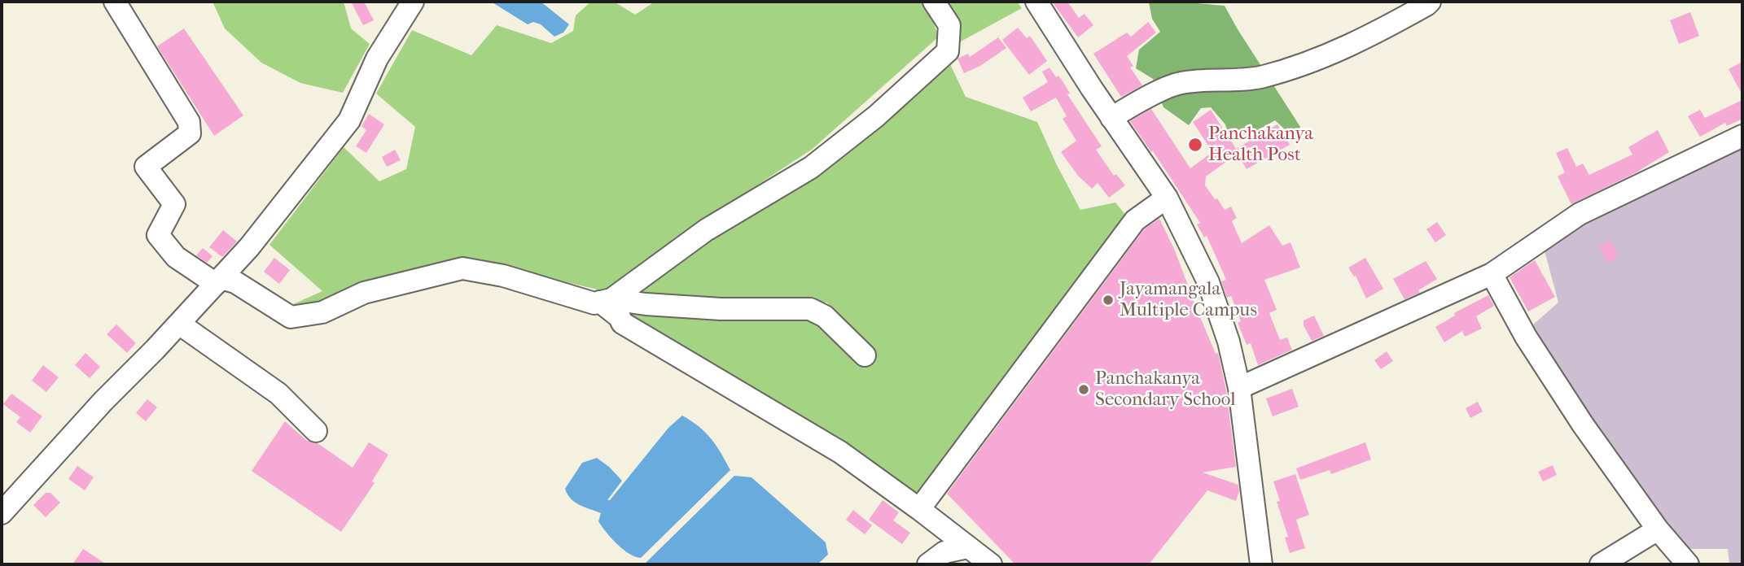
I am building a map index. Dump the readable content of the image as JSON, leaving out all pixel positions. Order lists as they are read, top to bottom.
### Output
{
  "places": ["Panchakanya Health Post", "Jayamangala Multiple Campus", "Panchakanya Secondary School"]
}
